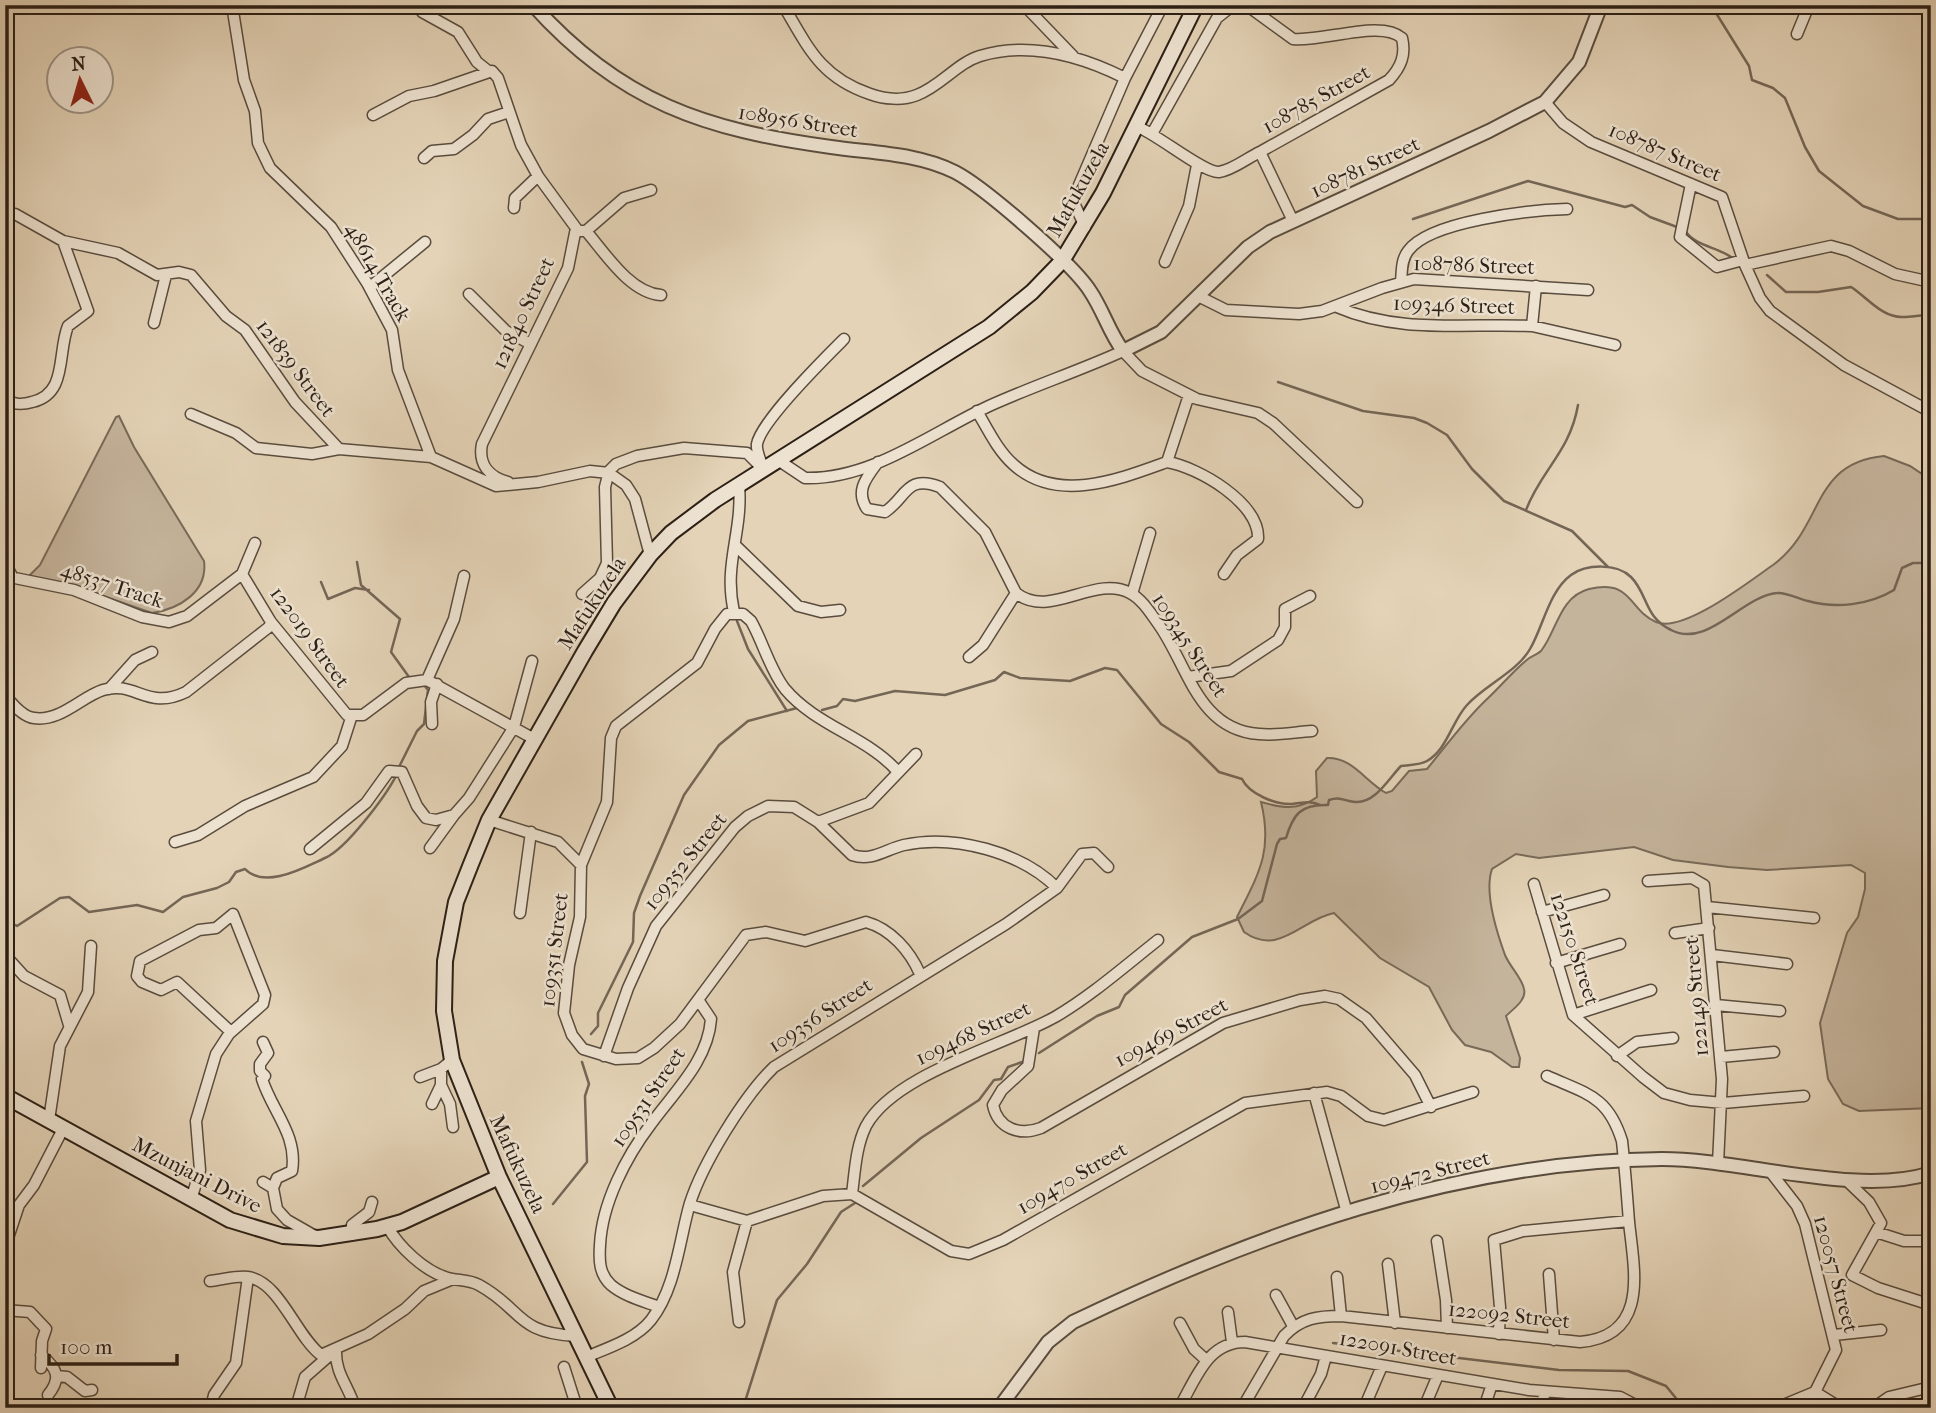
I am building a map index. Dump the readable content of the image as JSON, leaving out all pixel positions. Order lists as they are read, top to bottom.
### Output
{
  "streets": {
    "main road": ["Mafukuzela", "Mzunjani Drive"],
    "street": [
      "108785 Street",
      "108956 Street",
      "108787 Street",
      "108781 Street",
      "108786 Street",
      "48614 Track",
      "109346 Street",
      "121840 Street",
      "121839 Street",
      "48537 Track",
      "122019 Street",
      "109345 Street",
      "109352 Street",
      "122150 Street",
      "109351 Street",
      "122149 Street",
      "109356 Street",
      "109469 Street",
      "109468 Street",
      "109531 Street",
      "109472 Street",
      "109470 Street",
      "120057 Street",
      "122092 Street",
      "122091 Street"
    ]
  },
  "crossings": [
    ["108785 Street", "108781 Street"],
    ["108785 Street", "Mafukuzela"],
    ["108956 Street", "108781 Street"],
    ["108956 Street", "Mafukuzela"],
    ["108787 Street", "108781 Street"],
    ["108781 Street", "108786 Street"],
    ["Mafukuzela", "109351 Street"],
    ["Mafukuzela", "109356 Street"],
    ["Mafukuzela", "Mzunjani Drive"],
    ["108786 Street", "109346 Street"],
    ["48537 Track", "122019 Street"],
    ["109352 Street", "109351 Street"],
    ["109352 Street", "109356 Street"],
    ["122150 Street", "122149 Street"],
    ["109351 Street", "109356 Street"],
    ["109351 Street", "109531 Street"],
    ["122149 Street", "109472 Street"],
    ["109356 Street", "109531 Street"],
    ["109469 Street", "109468 Street"],
    ["109469 Street", "109470 Street"],
    ["109468 Street", "109470 Street"],
    ["109472 Street", "120057 Street"],
    ["109472 Street", "122092 Street"]
  ],
  "scale_bar": "100 m",
  "north": "top"
}
